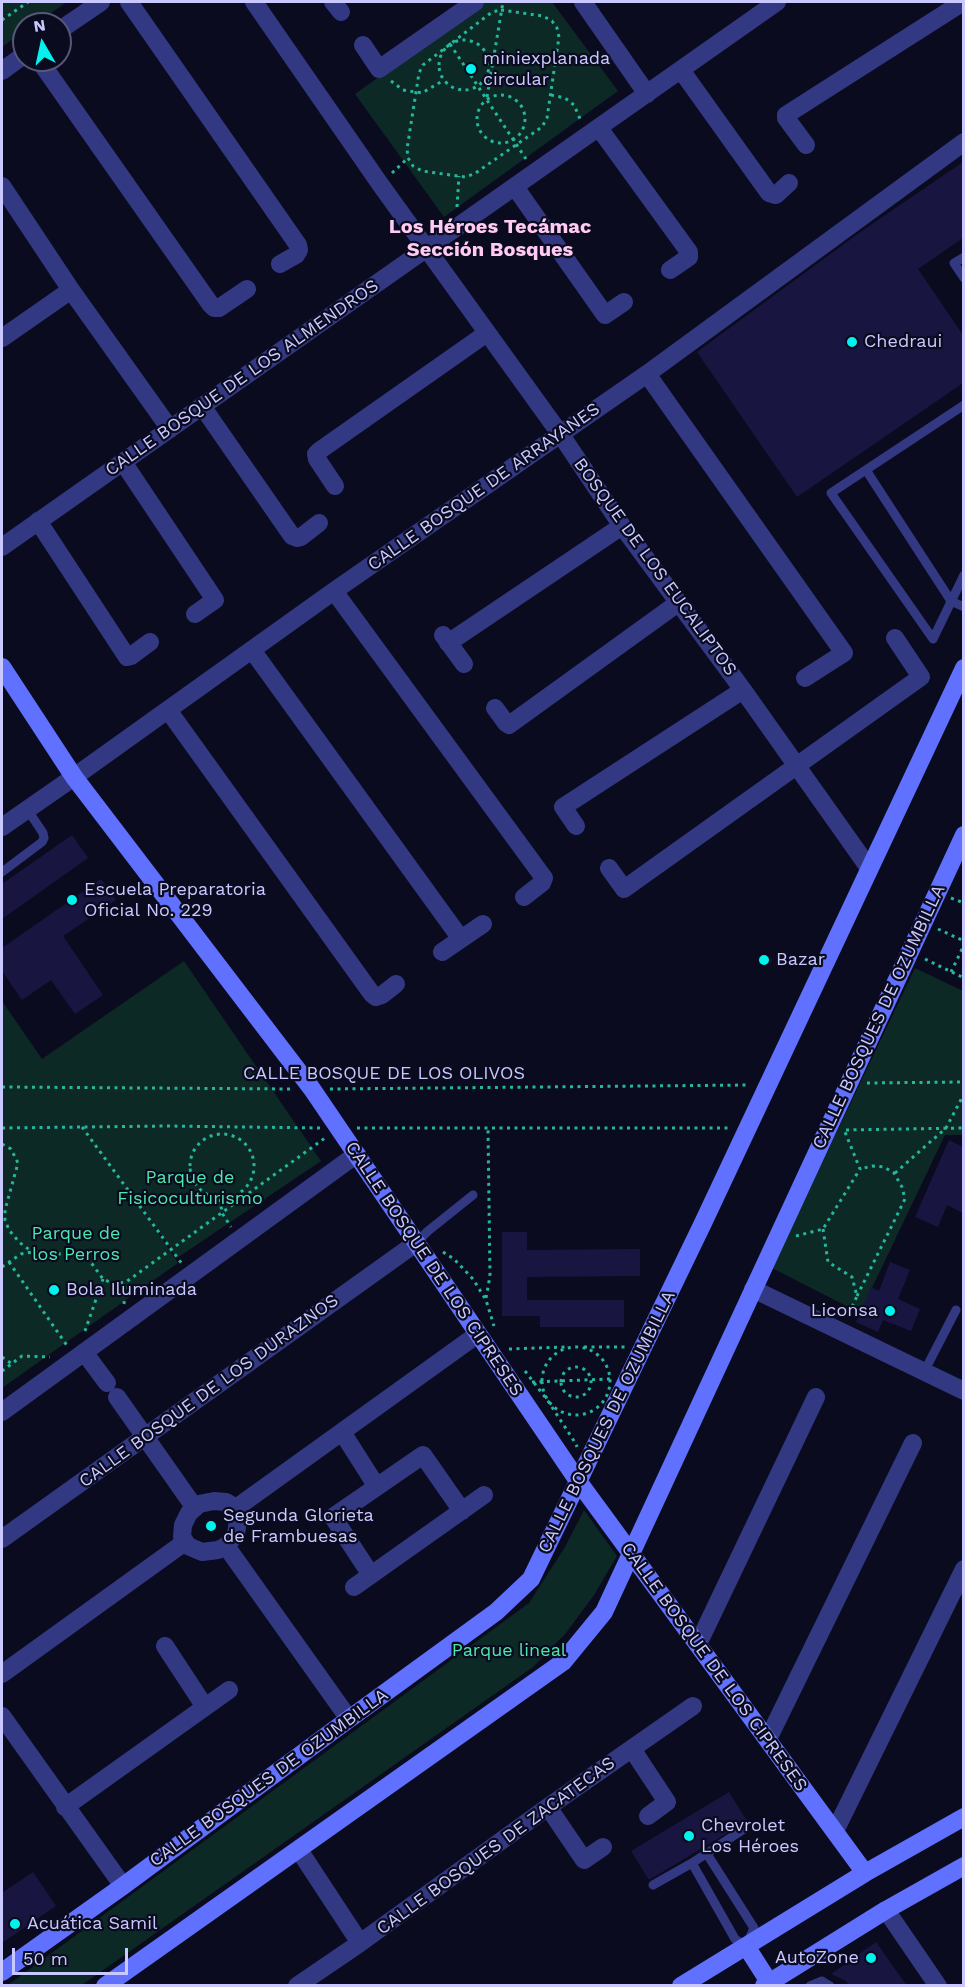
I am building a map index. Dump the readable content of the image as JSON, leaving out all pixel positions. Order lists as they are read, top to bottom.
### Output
{
  "streets": {
    "main road": ["CALLE BOSQUES DE OZUMBILLA", "CALLE BOSQUE DE LOS CIPRESES"],
    "street": [
      "CALLE BOSQUE DE LOS ALMENDROS",
      "CALLE BOSQUE DE ARRAYANES",
      "BOSQUE DE LOS EUCALIPTOS",
      "CALLE BOSQUE DE LOS DURAZNOS",
      "CALLE BOSQUES DE ZACATECAS"
    ],
    "path": ["CALLE BOSQUE DE LOS OLIVOS"]
  },
  "crossings": [
    ["CALLE BOSQUE DE LOS ALMENDROS", "BOSQUE DE LOS EUCALIPTOS"],
    ["CALLE BOSQUE DE ARRAYANES", "BOSQUE DE LOS EUCALIPTOS"],
    ["CALLE BOSQUE DE ARRAYANES", "CALLE BOSQUE DE LOS CIPRESES"],
    ["BOSQUE DE LOS EUCALIPTOS", "CALLE BOSQUES DE OZUMBILLA"],
    ["CALLE BOSQUES DE OZUMBILLA", "CALLE BOSQUE DE LOS OLIVOS"],
    ["CALLE BOSQUES DE OZUMBILLA", "CALLE BOSQUE DE LOS CIPRESES"],
    ["CALLE BOSQUE DE LOS OLIVOS", "CALLE BOSQUE DE LOS CIPRESES"],
    ["CALLE BOSQUE DE LOS CIPRESES", "CALLE BOSQUE DE LOS DURAZNOS"]
  ],
  "districts": ["Los Héroes Tecámac Sección Bosques"],
  "parks": ["Parque de Fisicoculturismo", "Parque de los Perros", "Parque lineal"],
  "places": [
    "miniexplanada circular",
    "Chedraui",
    "Escuela Preparatoria Oficial No. 229",
    "Bazar",
    "Bola Iluminada",
    "Liconsa",
    "Segunda Glorieta de Frambuesas",
    "Chevrolet Los Héroes",
    "Acuática Samil",
    "AutoZone"
  ],
  "scale_bar": "50 m",
  "north": "top"
}
